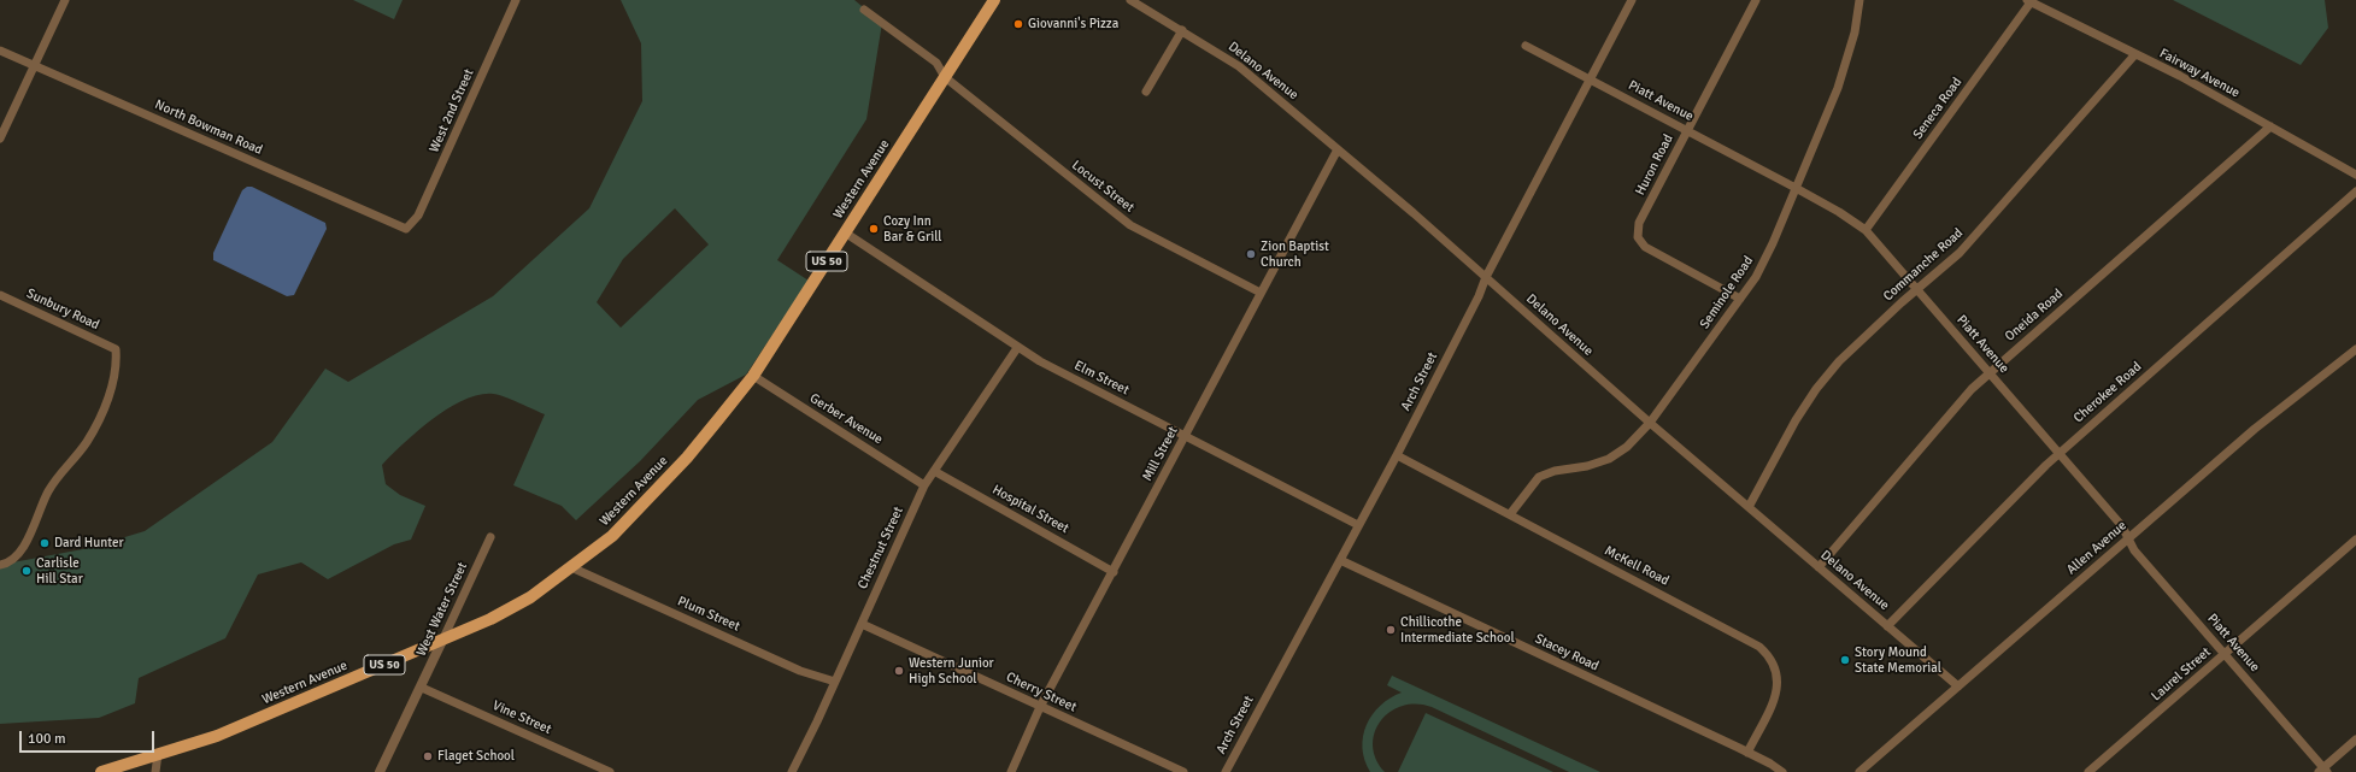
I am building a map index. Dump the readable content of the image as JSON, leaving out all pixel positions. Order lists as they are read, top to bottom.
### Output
{
  "streets": {
    "main road": ["Western Avenue", "US 50"],
    "street": [
      "Delano Avenue",
      "Fairway Avenue",
      "Piatt Avenue",
      "Seneca Road",
      "West 2nd Street",
      "North Bowman Road",
      "Huron Road",
      "Locust Street",
      "Commanche Road",
      "Seminole Road",
      "Sunbury Road",
      "Oneida Road",
      "Elm Street",
      "Arch Street",
      "Cherokee Road",
      "Gerber Avenue",
      "Mill Street",
      "Hospital Street",
      "Chestnut Street",
      "Allen Avenue",
      "McKell Road",
      "West Water Street",
      "Plum Street",
      "Stacey Road",
      "Laurel Street",
      "Cherry Street",
      "Vine Street"
    ]
  },
  "crossings": [
    ["Delano Avenue", "Commanche Road"],
    ["Delano Avenue", "Seminole Road"],
    ["Delano Avenue", "Oneida Road"],
    ["Delano Avenue", "Arch Street"],
    ["Delano Avenue", "Cherokee Road"],
    ["Delano Avenue", "Mill Street"],
    ["Delano Avenue", "Allen Avenue"],
    ["Fairway Avenue", "Seneca Road"],
    ["Fairway Avenue", "Commanche Road"],
    ["Fairway Avenue", "Oneida Road"],
    ["Piatt Avenue", "Seneca Road"],
    ["Piatt Avenue", "Huron Road"],
    ["Piatt Avenue", "Commanche Road"],
    ["Piatt Avenue", "Seminole Road"],
    ["Piatt Avenue", "Oneida Road"],
    ["Piatt Avenue", "Arch Street"],
    ["Piatt Avenue", "Cherokee Road"],
    ["Piatt Avenue", "Allen Avenue"],
    ["Piatt Avenue", "Laurel Street"],
    ["West 2nd Street", "North Bowman Road"],
    ["Huron Road", "Seminole Road"],
    ["Western Avenue", "Locust Street"],
    ["Western Avenue", "Elm Street"],
    ["Western Avenue", "Gerber Avenue"],
    ["Western Avenue", "West Water Street"],
    ["Western Avenue", "Plum Street"],
    ["Locust Street", "Mill Street"],
    ["Seminole Road", "McKell Road"],
    ["Elm Street", "Arch Street"],
    ["Elm Street", "Mill Street"],
    ["Elm Street", "Chestnut Street"],
    ["Arch Street", "McKell Road"],
    ["Arch Street", "Stacey Road"],
    ["Gerber Avenue", "Chestnut Street"],
    ["Mill Street", "Hospital Street"],
    ["Mill Street", "Cherry Street"],
    ["Hospital Street", "Chestnut Street"],
    ["Chestnut Street", "Plum Street"],
    ["Chestnut Street", "Cherry Street"],
    ["McKell Road", "Stacey Road"],
    ["West Water Street", "Vine Street"]
  ],
  "places": [
    "Giovanni's Pizza",
    "Cozy Inn Bar & Grill",
    "Zion Baptist Church",
    "Dard Hunter",
    "Carlisle Hill Star",
    "Chillicothe Intermediate School",
    "Story Mound State Memorial",
    "Western Junior High School",
    "Flaget School"
  ],
  "scale_bar": "100 m"
}
